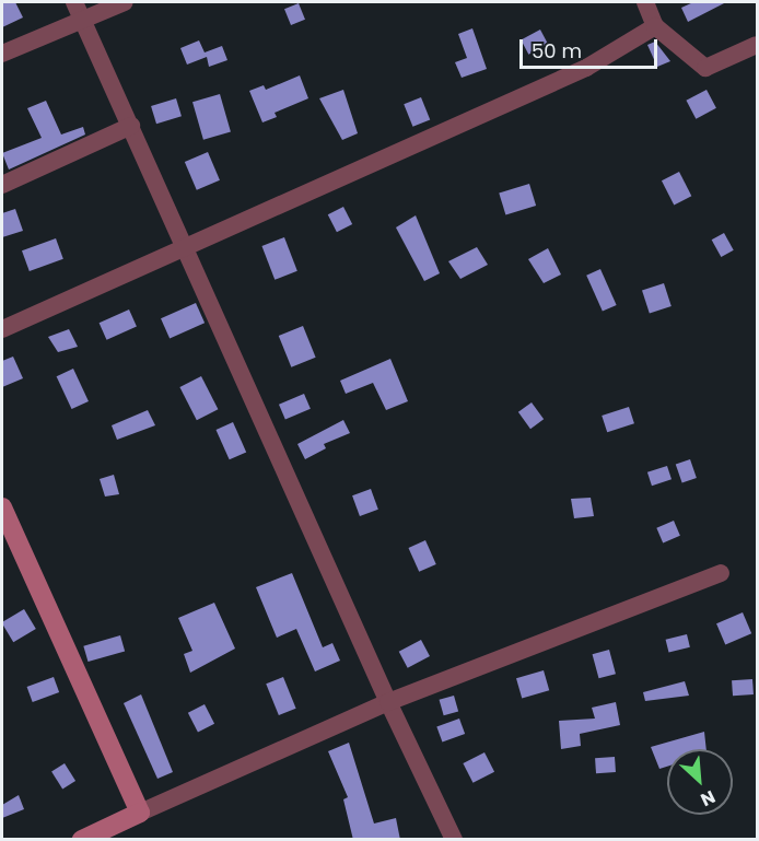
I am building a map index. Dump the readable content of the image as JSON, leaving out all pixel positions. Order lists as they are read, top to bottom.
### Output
{
  "scale_bar": "50 m",
  "north": "bottom right"
}
